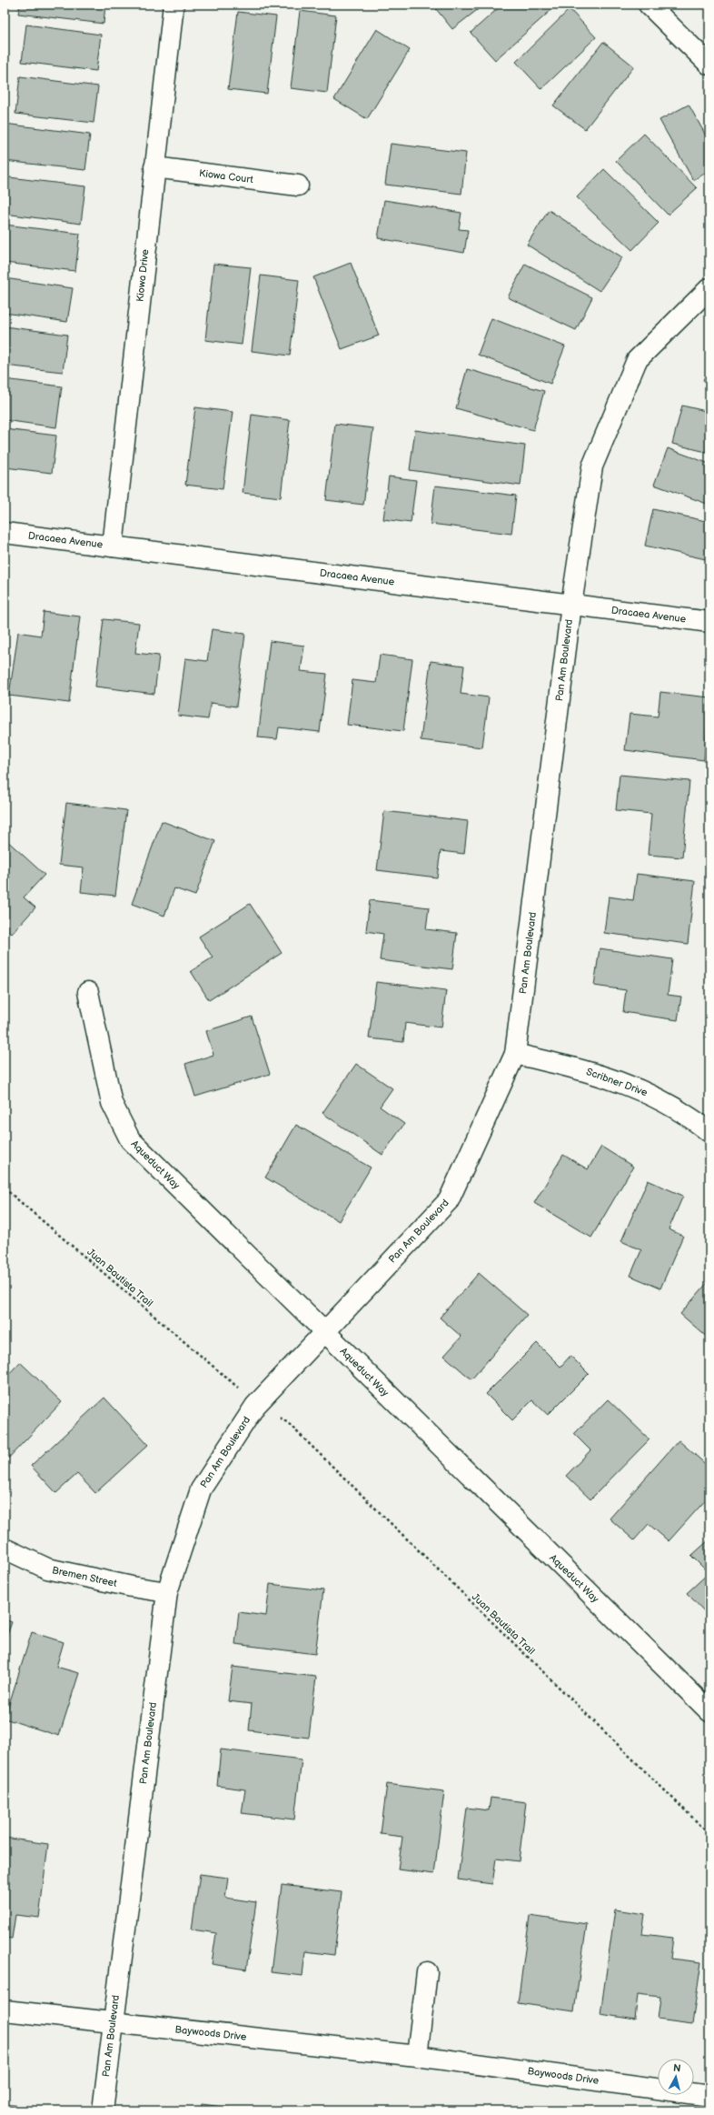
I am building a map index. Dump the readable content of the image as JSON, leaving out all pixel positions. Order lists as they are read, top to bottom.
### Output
{
  "streets": {
    "street": [
      "Kiowa Court",
      "Kiowa Drive",
      "Dracaea Avenue",
      "Pan Am Boulevard",
      "Scribner Drive",
      "Aqueduct Way",
      "Bremen Street",
      "Baywoods Drive"
    ],
    "path": ["Juan Bautista Trail"]
  },
  "crossings": [
    ["Kiowa Court", "Kiowa Drive"],
    ["Kiowa Drive", "Dracaea Avenue"],
    ["Dracaea Avenue", "Pan Am Boulevard"],
    ["Pan Am Boulevard", "Scribner Drive"],
    ["Pan Am Boulevard", "Aqueduct Way"],
    ["Pan Am Boulevard", "Bremen Street"],
    ["Pan Am Boulevard", "Baywoods Drive"]
  ],
  "north": "top"
}
